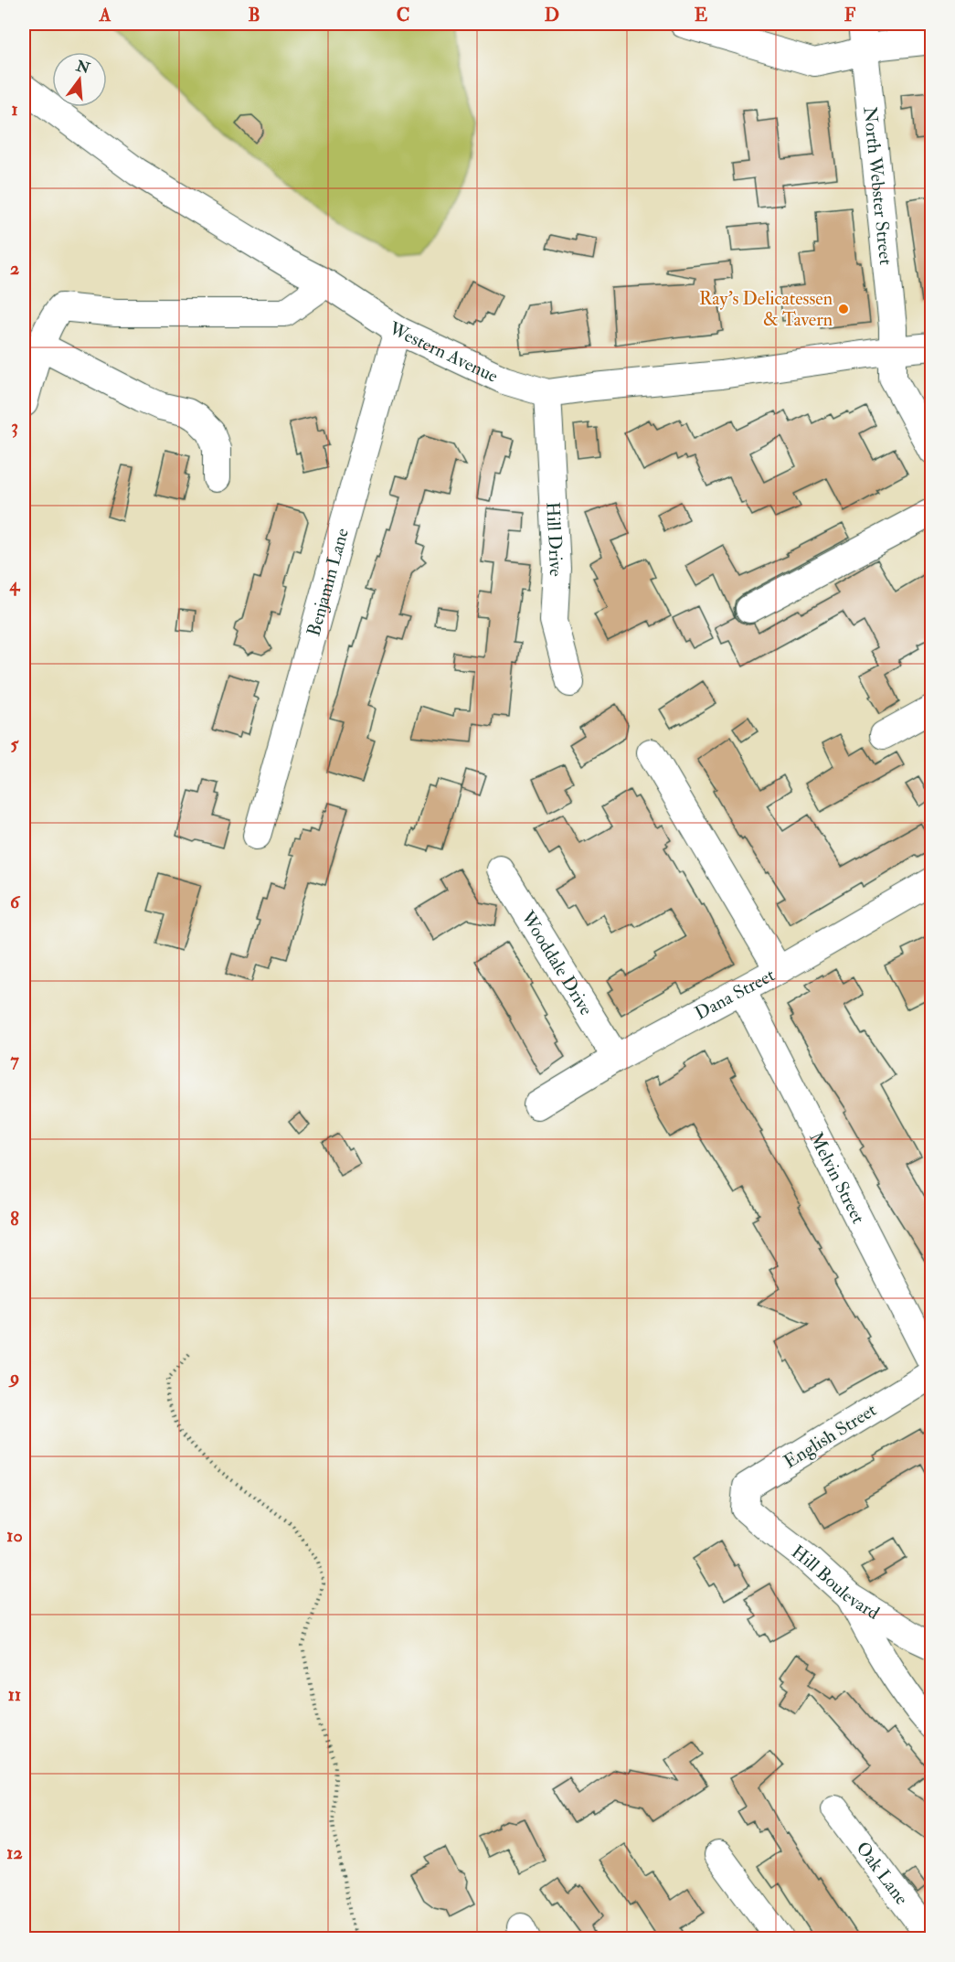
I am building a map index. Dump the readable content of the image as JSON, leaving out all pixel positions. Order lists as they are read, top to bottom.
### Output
{
  "streets": {
    "street": [
      "North Webster Street",
      "Western Avenue",
      "Hill Drive",
      "Benjamin Lane",
      "Wooddale Drive",
      "Dana Street",
      "Melvin Street",
      "English Street",
      "Hill Boulevard",
      "Oak Lane"
    ]
  },
  "crossings": [
    ["North Webster Street", "Western Avenue"],
    ["Western Avenue", "Hill Drive"],
    ["Western Avenue", "Benjamin Lane"],
    ["Wooddale Drive", "Dana Street"],
    ["Dana Street", "Melvin Street"],
    ["English Street", "Hill Boulevard"]
  ],
  "places": ["Ray's Delicatessen & Tavern"],
  "north": "top",
  "grid": {
    "columns": [
      "A",
      "B",
      "C",
      "D",
      "E",
      "F"
    ],
    "rows": [
      "1",
      "2",
      "3",
      "4",
      "5",
      "6",
      "7",
      "8",
      "9",
      "10",
      "11",
      "12"
    ]
  }
}
